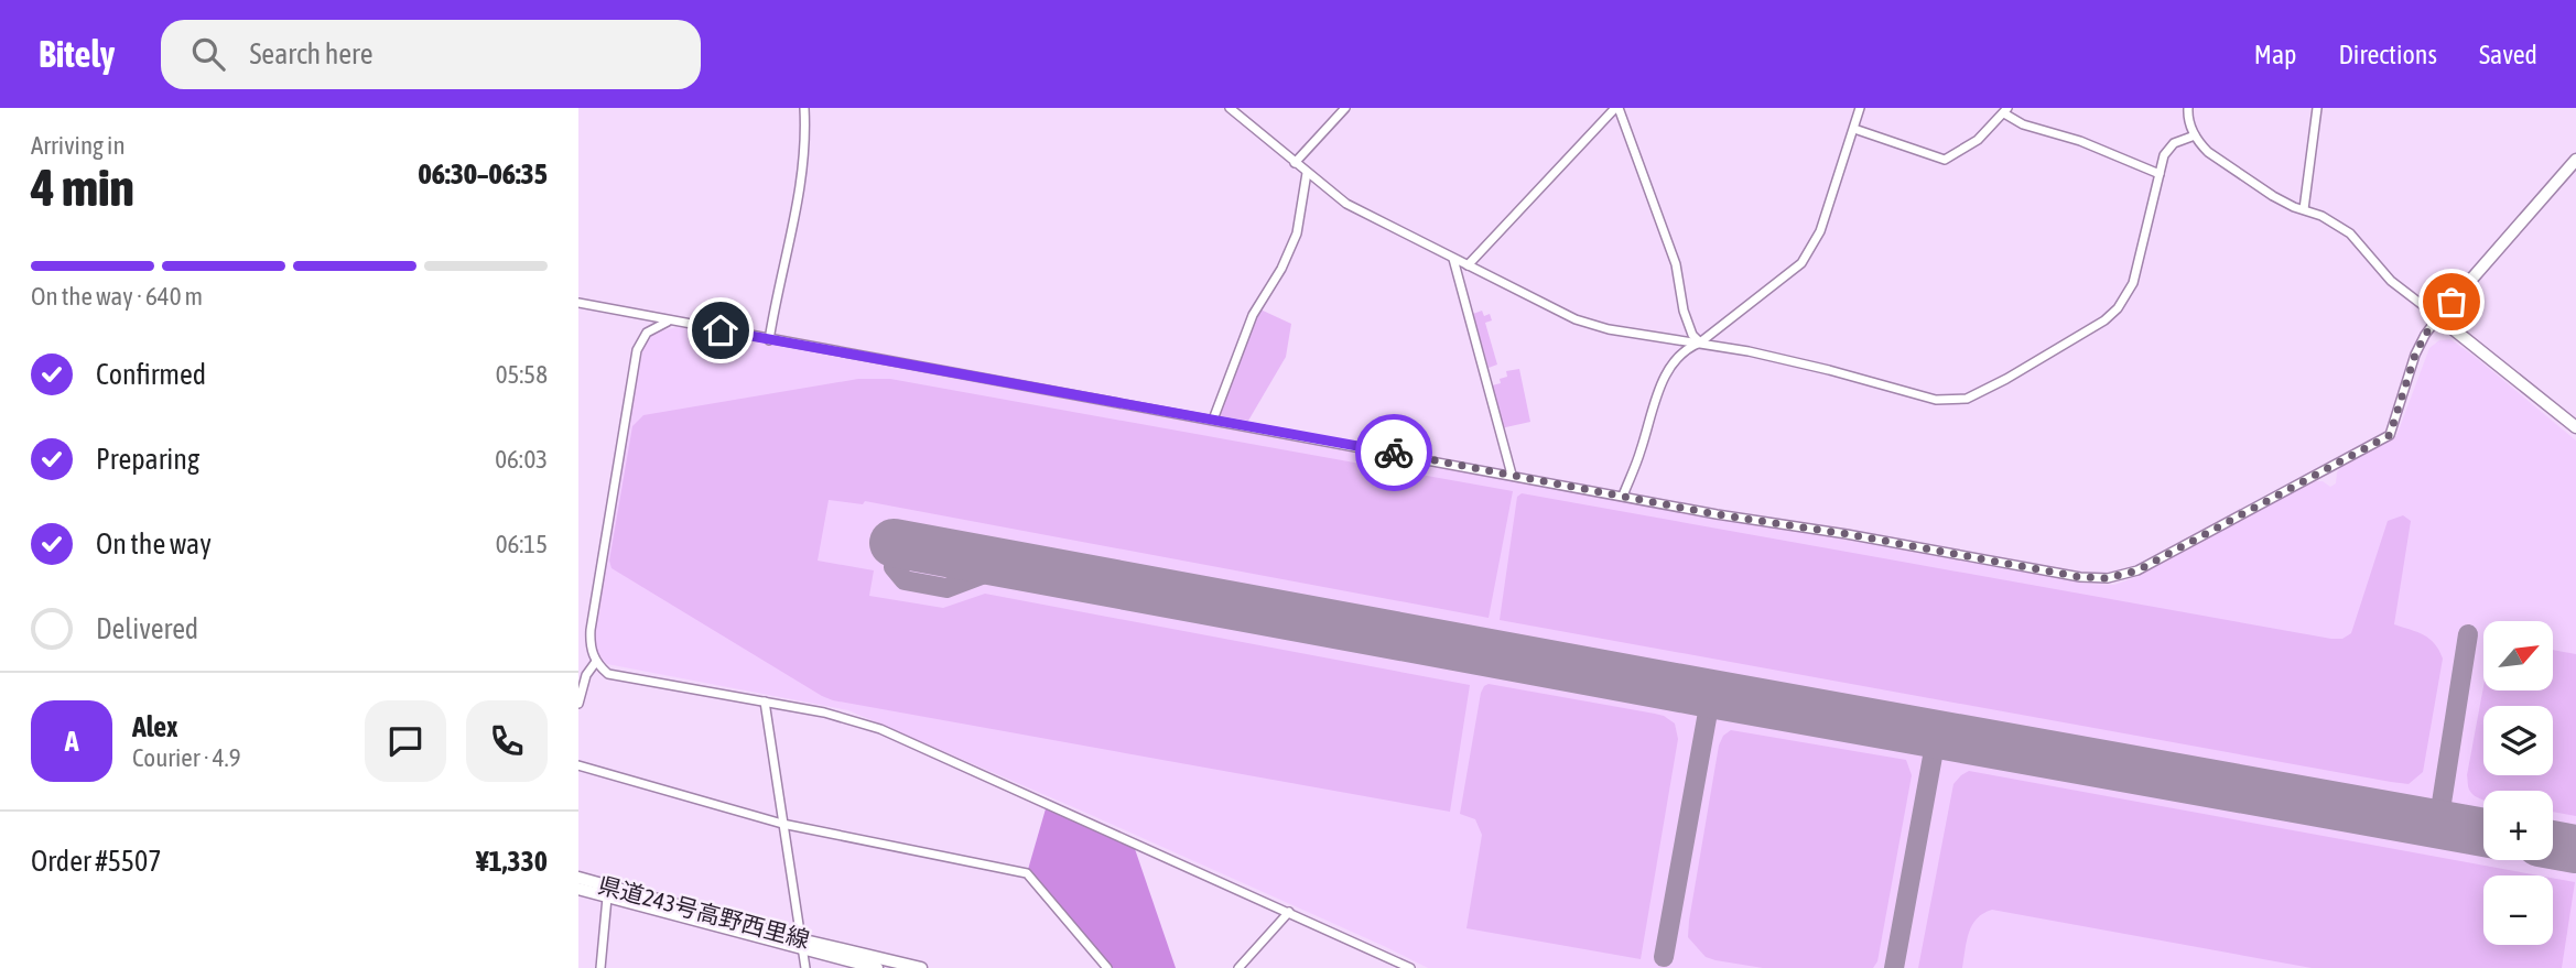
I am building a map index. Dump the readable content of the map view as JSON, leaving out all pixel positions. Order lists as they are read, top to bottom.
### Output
{
  "streets": {
    "main road": ["県道243号高野西里線"]
  },
  "north": "top right",
  "page": {
    "header": "Bitely",
    "search": "Search here",
    "nav": ["Map", "Directions", "Saved"],
    "heading": ["4 min", "Arriving in", "06:30–06:35"],
    "panel": [
      "Alex",
      "Courier · 4.9",
      "Order #5507",
      "¥1,330"
    ],
    "bar": "On the way · 640 m",
    "list": [
      ["Confirmed", "05:58"],
      ["Preparing", "06:03"],
      ["On the way", "06:15"],
      "Delivered"
    ],
    "map_buttons": ["+", "−"],
    "round": "A"
  }
}
